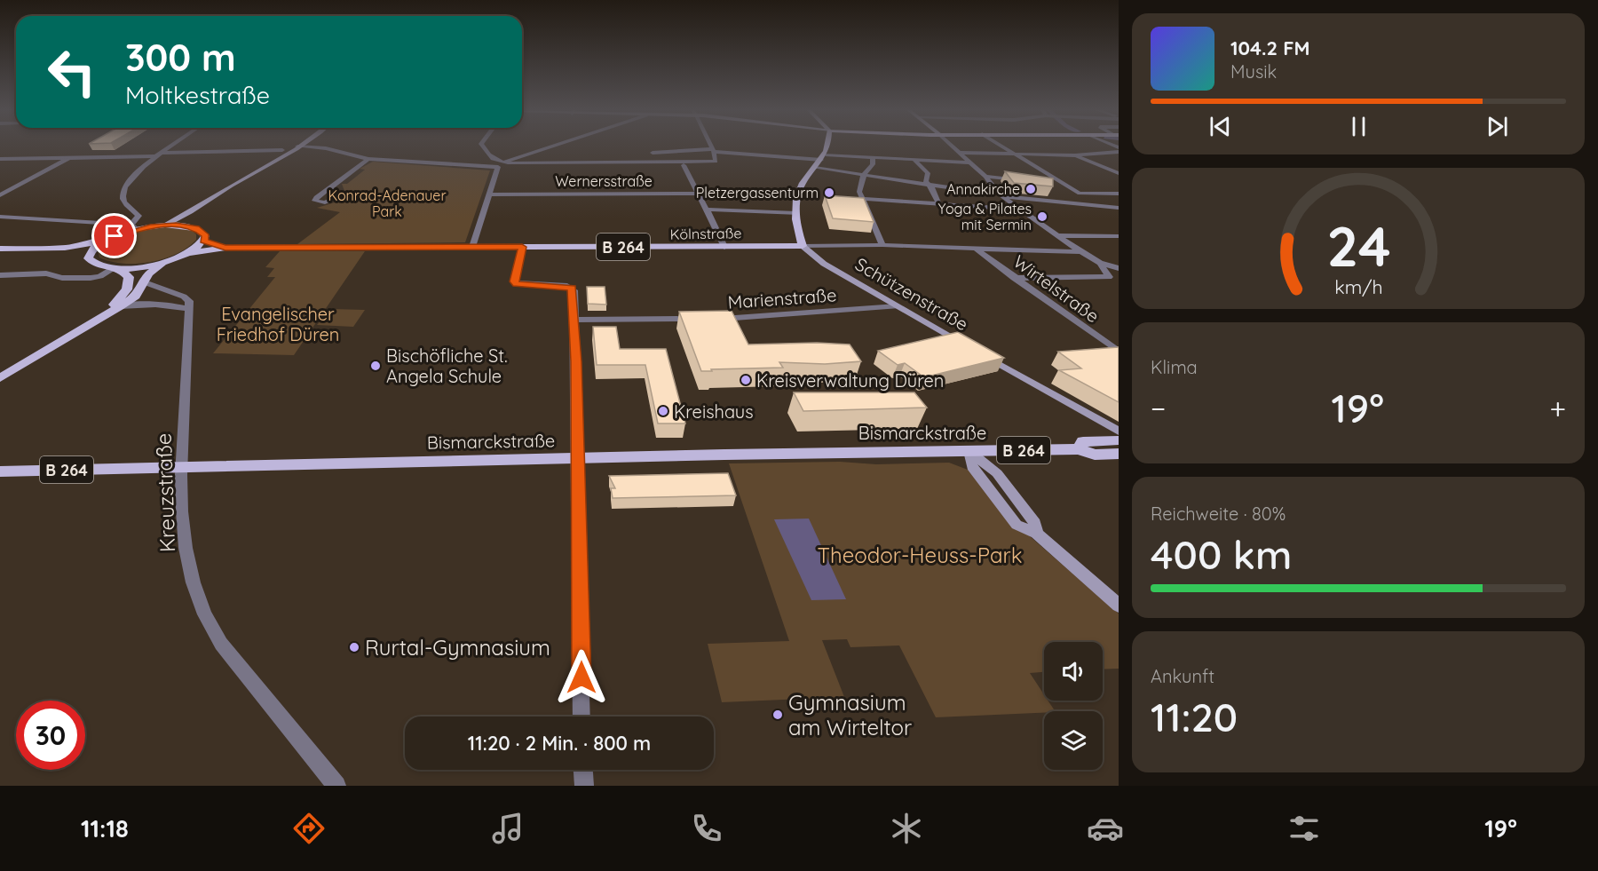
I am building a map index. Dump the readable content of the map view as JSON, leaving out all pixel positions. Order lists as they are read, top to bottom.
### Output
{
  "streets": {
    "main road": ["Kölnstraße", "B 264", "Bismarckstraße"],
    "street": [
      "Wernersstraße",
      "Wirtelstraße",
      "Schützenstraße",
      "Marienstraße",
      "Kreuzstraße"
    ]
  },
  "crossings": [
    ["Kölnstraße", "B 264"],
    ["Kölnstraße", "Wirtelstraße"],
    ["Kölnstraße", "Schützenstraße"],
    ["Schützenstraße", "Marienstraße"],
    ["Bismarckstraße", "Kreuzstraße"]
  ],
  "parks": ["Konrad-Adenauer Park", "Evangelischer Friedhof Düren", "Theodor-Heuss-Park"],
  "places": [
    "Annakirche",
    "Pletzergassenturm",
    "Yoga & Pilates mit Sermin",
    "Bischöfliche St. Angela Schule",
    "Kreisverwaltung Düren",
    "Kreishaus",
    "Rurtal-Gymnasium",
    "Gymnasium am Wirteltor"
  ],
  "page": {
    "turn": ["300 m", "Moltkestraße"],
    "song": ["104.2 FM", "Musik"],
    "tile": [
      "Klima",
      ["Reichweite · 80%", "400 km"],
      ["Ankunft", "11:20"]
    ],
    "heat": ["−", "19°", "+"],
    "limit": "30",
    "trip": "11:20 · 2 Min. · 800 m",
    "tabs": ["11:18", "19°"],
    "gauge": ["24", "km/h"]
  }
}
